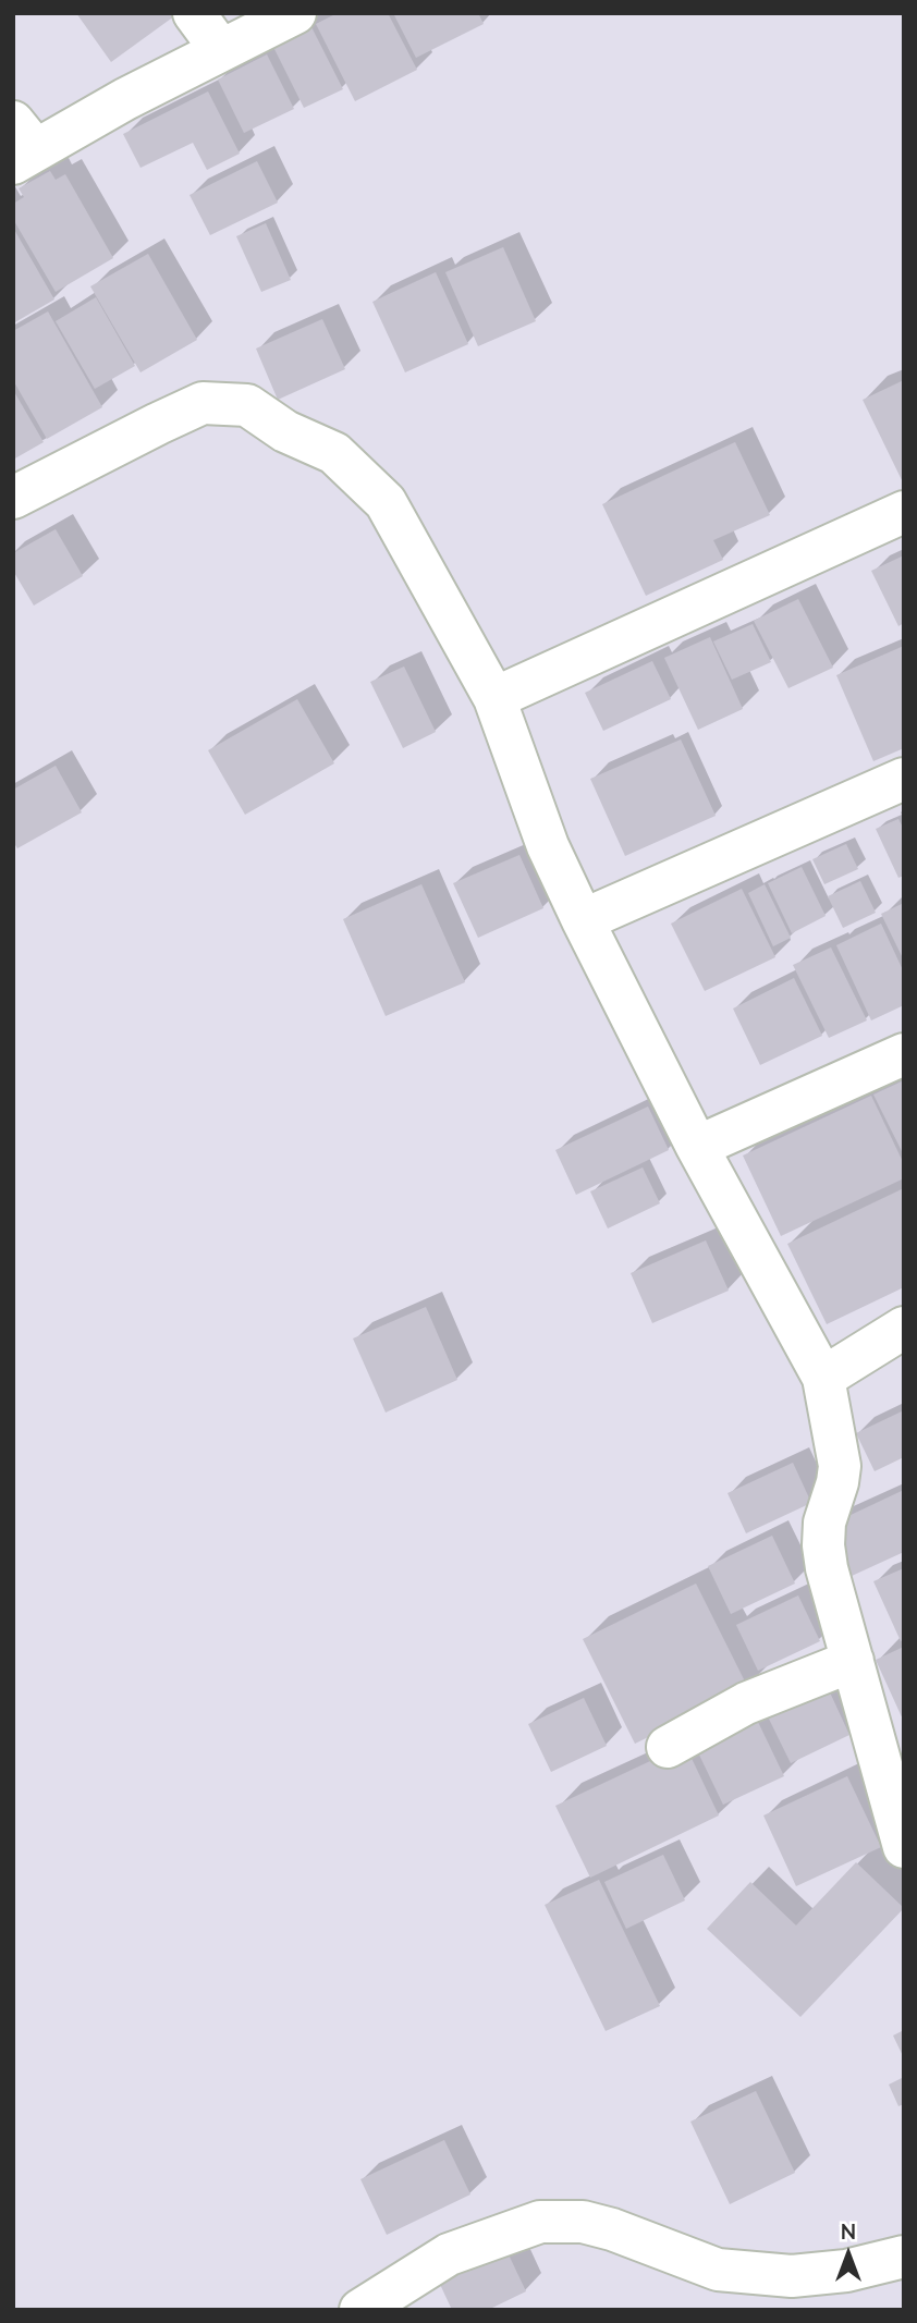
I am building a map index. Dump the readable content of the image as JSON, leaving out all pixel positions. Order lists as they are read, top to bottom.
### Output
{
  "north": "top"
}
